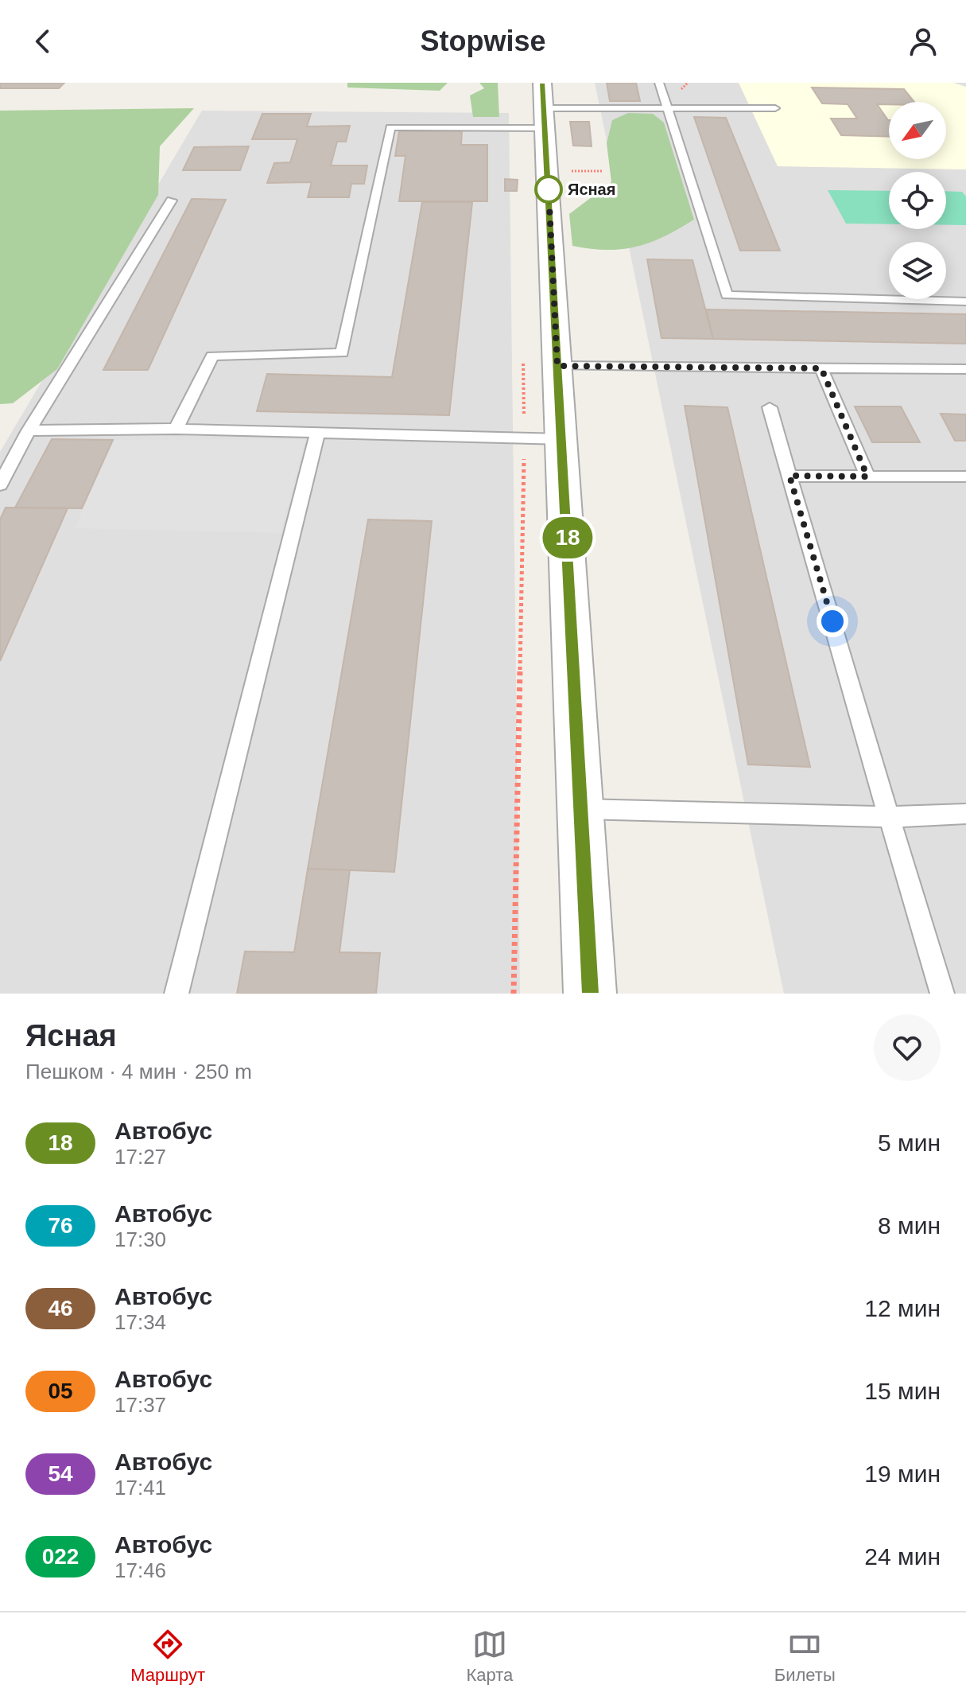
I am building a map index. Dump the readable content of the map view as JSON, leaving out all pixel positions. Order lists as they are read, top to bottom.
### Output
{
  "places": ["Ясная"],
  "lines": ["bus line 18"],
  "north": "bottom left",
  "page": {
    "header": "Stopwise",
    "on_map": "18",
    "heading": ["Ясная", "Пешком · 4 мин · 250 m"],
    "list": [
      {
        "mark": "18",
        "name": "Автобус",
        "note": "17:27",
        "value": "5 мин"
      },
      {
        "mark": "76",
        "name": "Автобус",
        "note": "17:30",
        "value": "8 мин"
      },
      {
        "mark": "46",
        "name": "Автобус",
        "note": "17:34",
        "value": "12 мин"
      },
      {
        "mark": "05",
        "name": "Автобус",
        "note": "17:37",
        "value": "15 мин"
      },
      {
        "mark": "54",
        "name": "Автобус",
        "note": "17:41",
        "value": "19 мин"
      },
      {
        "mark": "022",
        "name": "Автобус",
        "note": "17:46",
        "value": "24 мин"
      }
    ],
    "tabs": ["Маршрут", "Карта", "Билеты"]
  }
}
